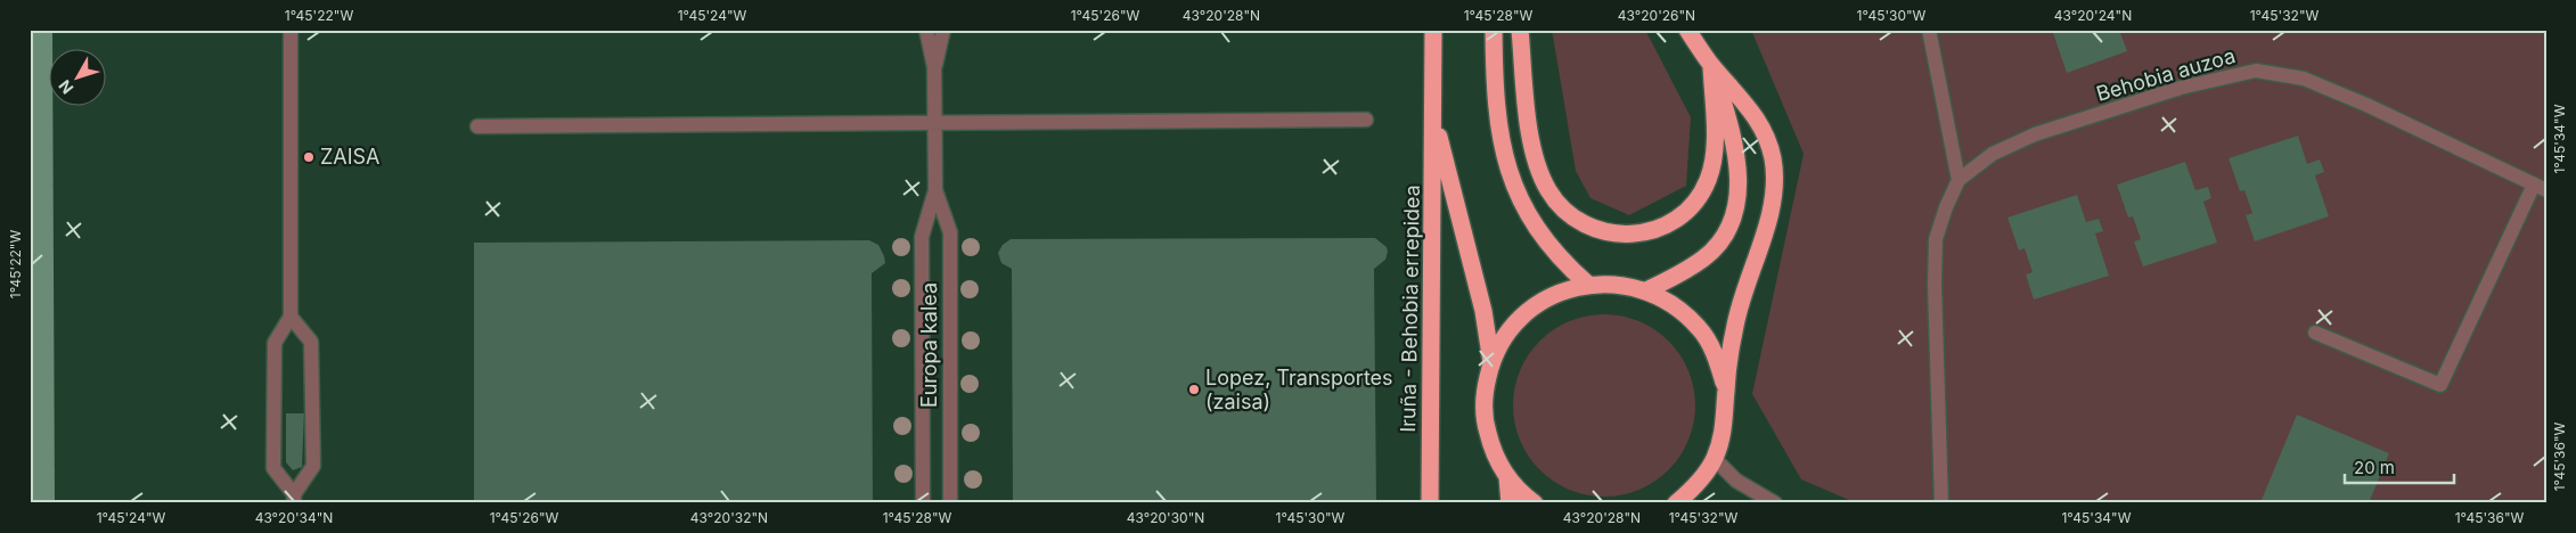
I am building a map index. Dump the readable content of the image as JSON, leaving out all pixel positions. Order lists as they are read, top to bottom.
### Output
{
  "streets": {
    "highway": ["Iruña - Behobia errepidea"],
    "street": ["Behobia auzoa", "Europa kalea"]
  },
  "places": ["ZAISA", "Lopez, Transportes (zaisa)"],
  "scale_bar": "20 m",
  "north": "bottom left",
  "coordinates": [
    "1°45'22\"W",
    "1°45'24\"W",
    "1°45'26\"W",
    "43°20'28\"N",
    "1°45'28\"W",
    "43°20'26\"N",
    "1°45'30\"W",
    "43°20'24\"N",
    "1°45'32\"W",
    "1°45'34\"W",
    "1°45'36\"W",
    "43°20'34\"N",
    "43°20'32\"N",
    "43°20'30\"N"
  ]
}
